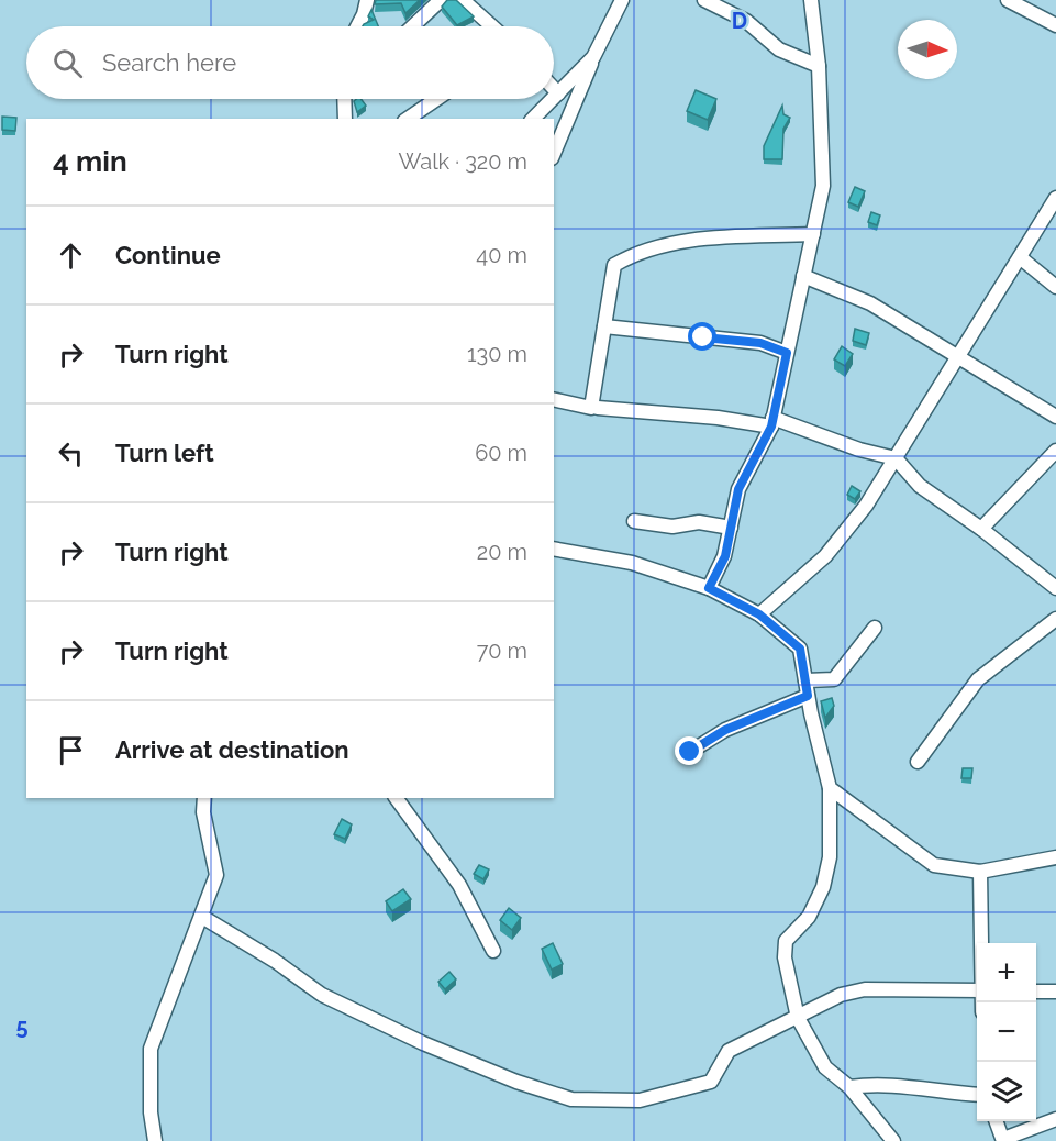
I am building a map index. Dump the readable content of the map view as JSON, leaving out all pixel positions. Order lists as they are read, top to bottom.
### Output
{
  "north": "right",
  "page": {
    "search": "Search here",
    "heading": ["4 min", "Walk · 320 m"],
    "list": [
      ["Continue", "40 m"],
      ["Turn right", "130 m"],
      ["Turn left", "60 m"],
      ["Turn right", "20 m"],
      ["Turn right", "70 m"],
      "Arrive at destination"
    ],
    "map_buttons": ["+", "−"]
  },
  "grid": {
    "columns": ["D"],
    "rows": ["5"]
  }
}
